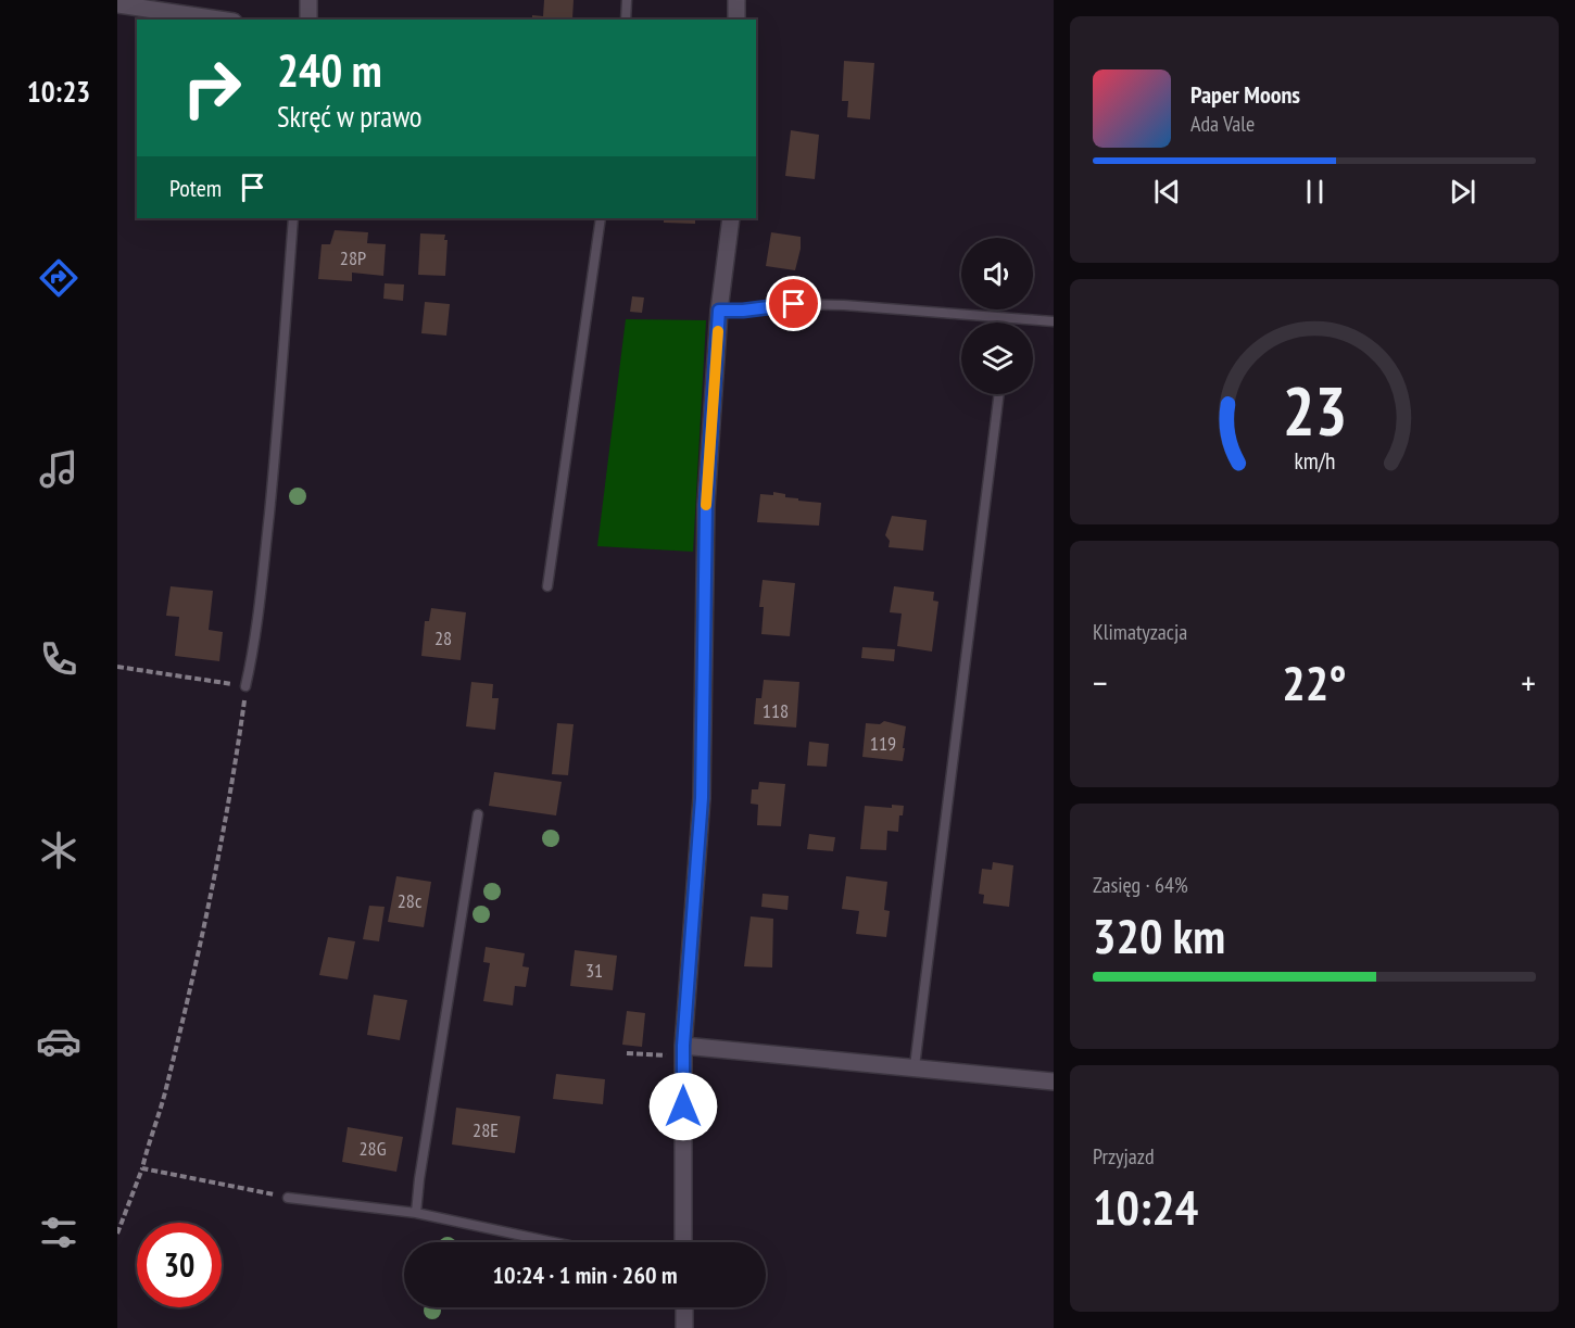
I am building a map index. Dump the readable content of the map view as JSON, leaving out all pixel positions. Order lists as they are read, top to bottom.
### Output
{
  "house_numbers": [
    "28P",
    "28",
    "118",
    "119",
    "28c",
    "31",
    "28E",
    "28G"
  ],
  "page": {
    "tabs": "10:23",
    "turn": ["240 m", "Skręć w prawo"],
    "song": ["Paper Moons", "Ada Vale"],
    "then": "Potem",
    "tile": [
      "Klimatyzacja",
      ["Zasięg · 64%", "320 km"],
      ["Przyjazd", "10:24"]
    ],
    "heat": ["−", "22°", "+"],
    "limit": "30",
    "trip": "10:24 · 1 min · 260 m",
    "gauge": ["23", "km/h"]
  }
}
